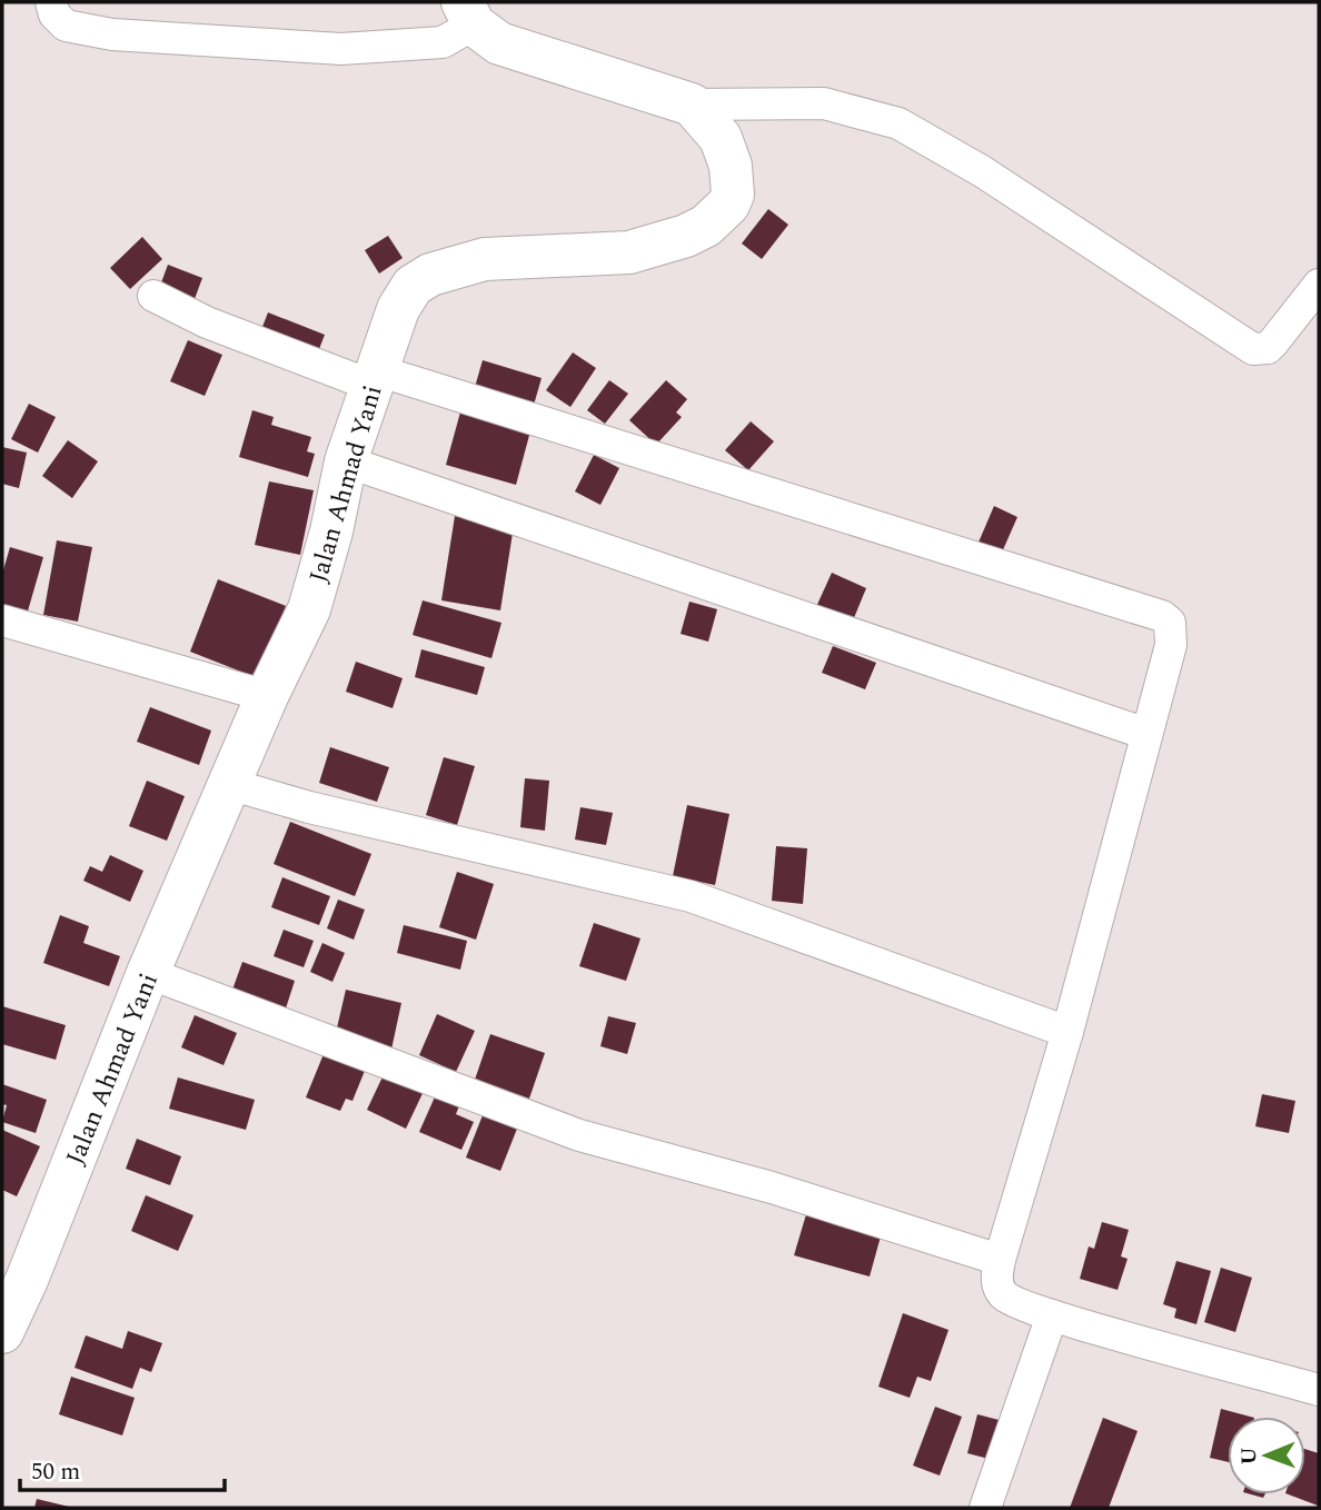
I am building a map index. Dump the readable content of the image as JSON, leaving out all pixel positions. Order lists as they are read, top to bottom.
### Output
{
  "streets": {
    "highway": ["Jalan Ahmad Yani"]
  },
  "scale_bar": "50 m",
  "north": "left"
}
